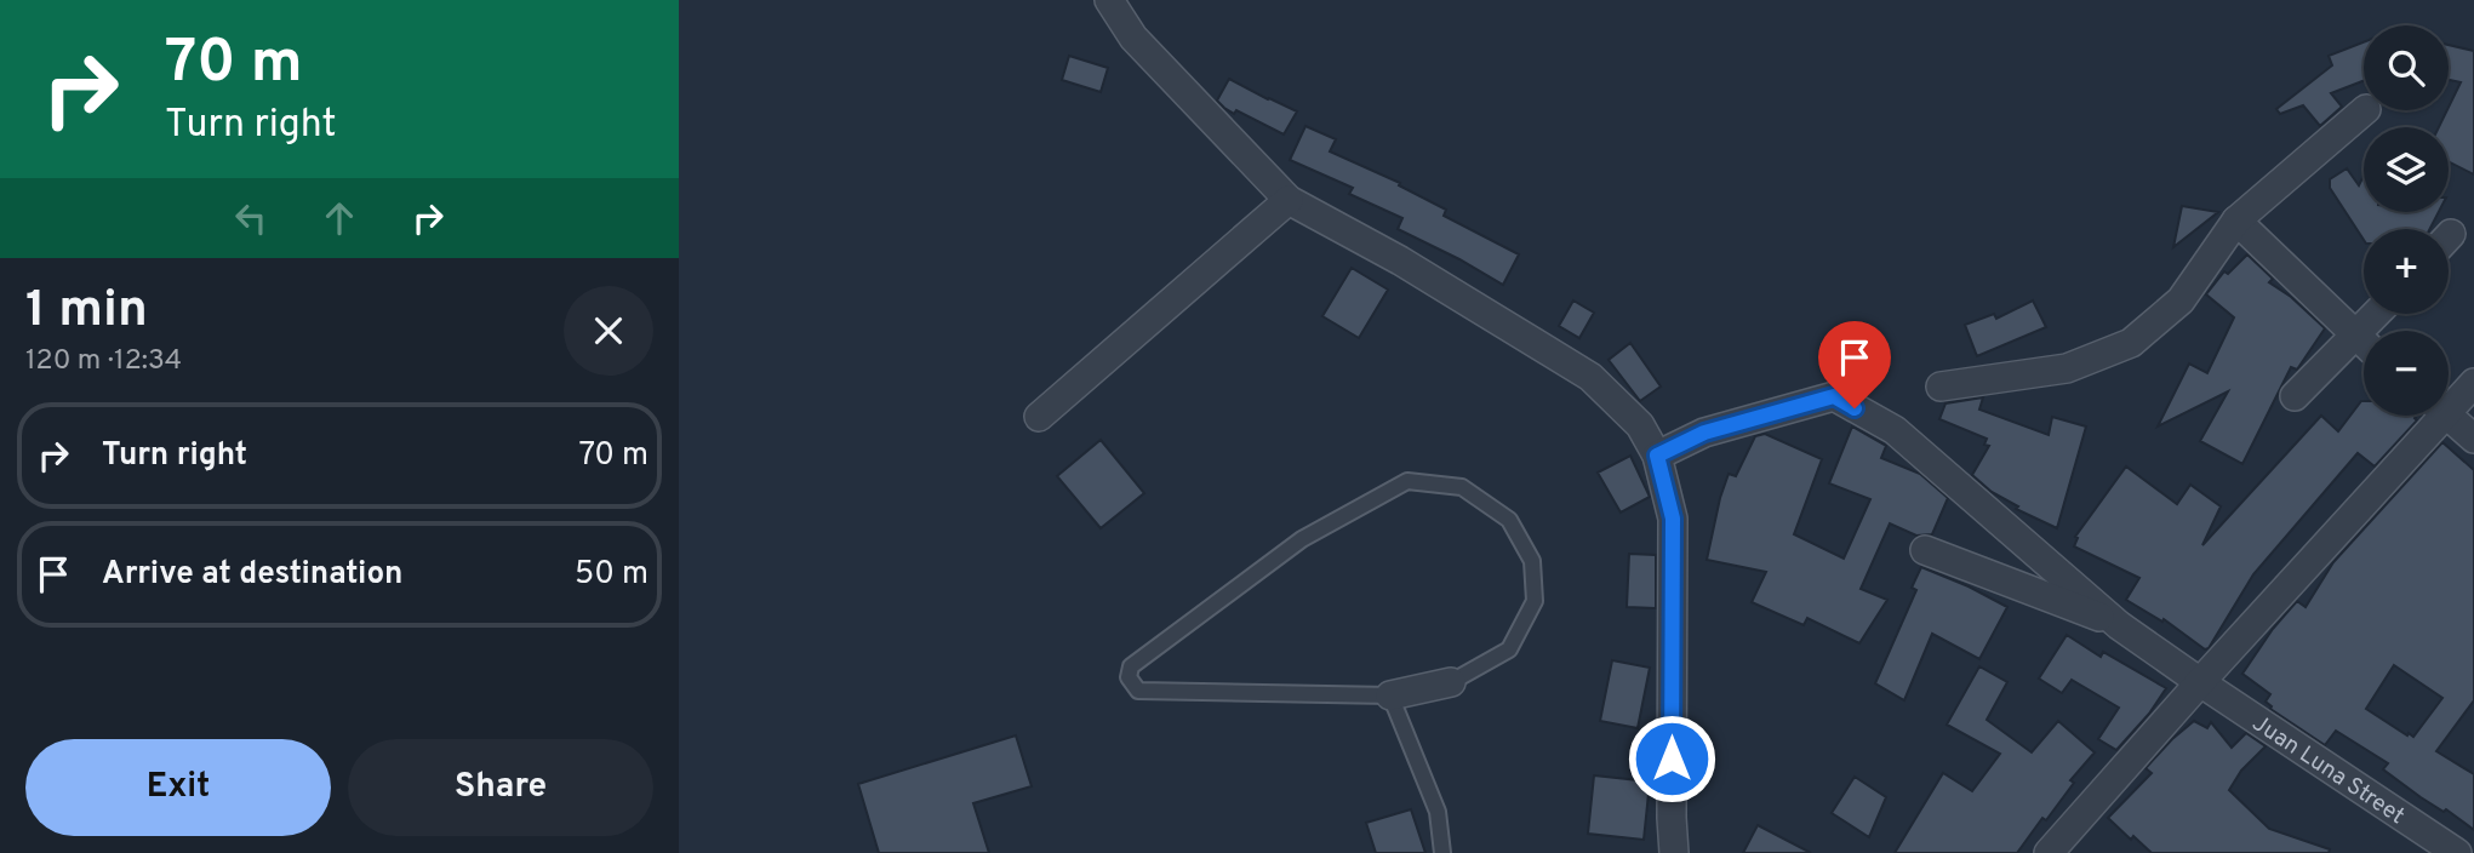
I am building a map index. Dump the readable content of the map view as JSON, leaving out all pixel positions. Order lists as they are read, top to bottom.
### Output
{
  "streets": {
    "street": ["Juan Luna Street"]
  },
  "page": {
    "turn": ["70 m", "Turn right"],
    "map_buttons": ["+", "−"],
    "heading": ["1 min", "120 m · 12:34"],
    "list": [
      {
        "name": "Turn right",
        "value": "70 m"
      },
      {
        "name": "Arrive at destination",
        "value": "50 m"
      }
    ],
    "buttons": ["Exit", "Share"]
  }
}
